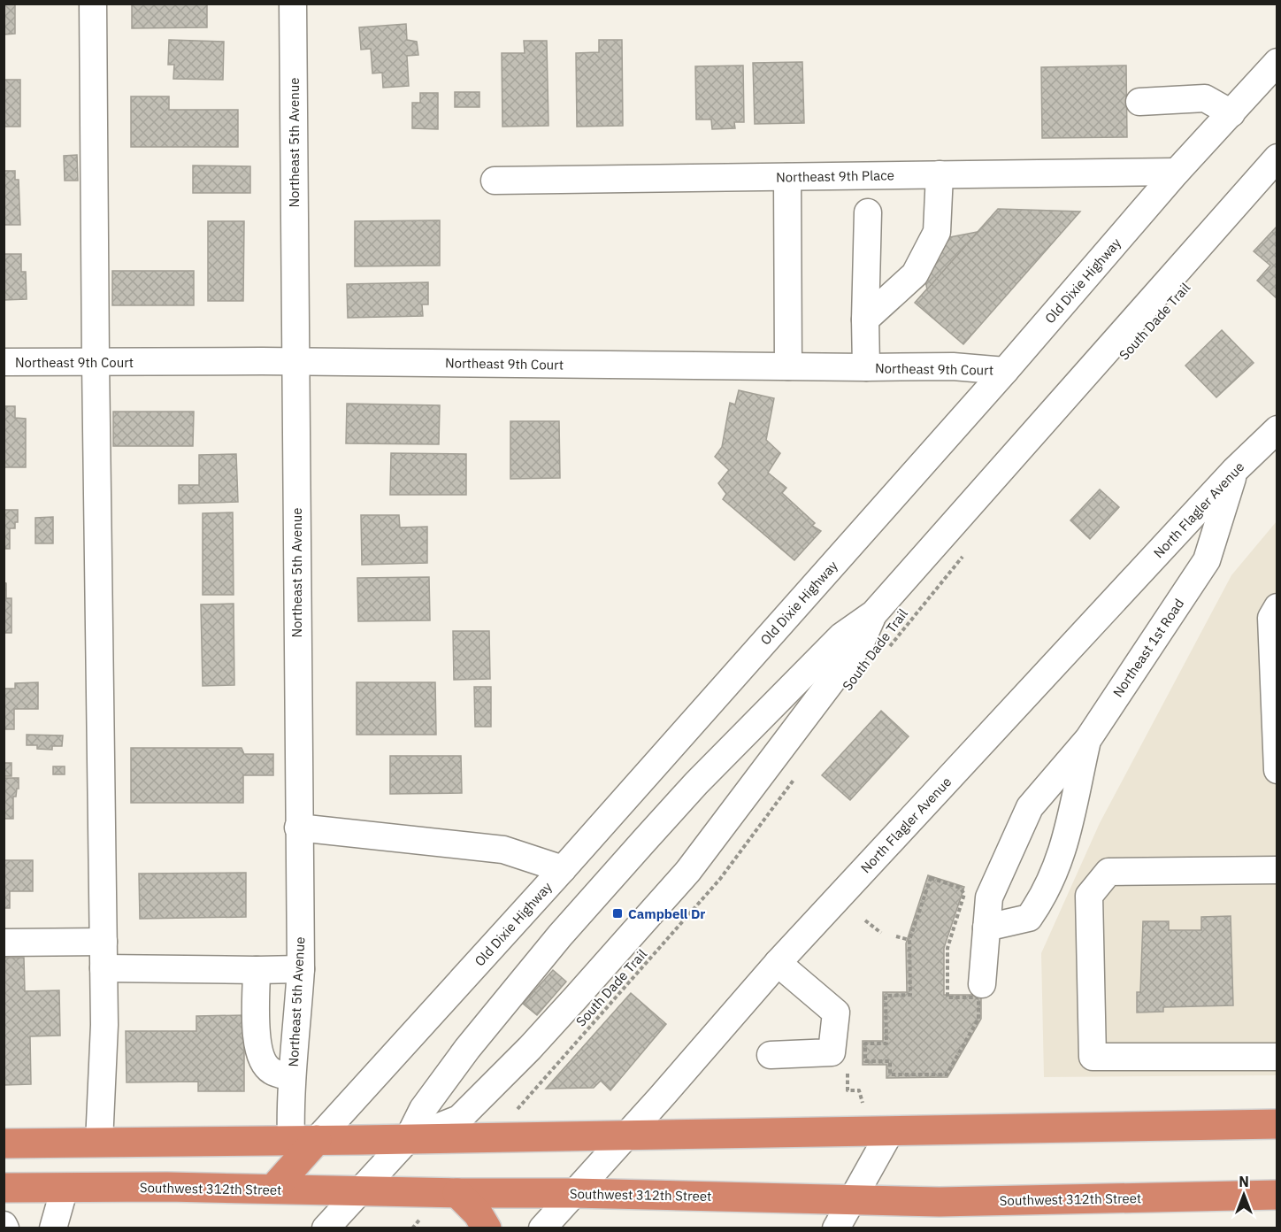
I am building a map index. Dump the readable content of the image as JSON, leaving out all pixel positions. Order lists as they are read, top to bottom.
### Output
{
  "streets": {
    "highway": ["Southwest 312th Street"],
    "street": [
      "Northeast 5th Avenue",
      "Northeast 9th Place",
      "Old Dixie Highway",
      "Northeast 9th Court",
      "North Flagler Avenue",
      "Northeast 1st Road"
    ],
    "path": ["South Dade Trail"]
  },
  "crossings": [
    ["Northeast 5th Avenue", "Old Dixie Highway"],
    ["Northeast 5th Avenue", "Northeast 9th Court"],
    ["Northeast 9th Place", "Old Dixie Highway"],
    ["Old Dixie Highway", "Northeast 9th Court"],
    ["North Flagler Avenue", "Northeast 1st Road"],
    ["North Flagler Avenue", "Southwest 312th Street"]
  ],
  "places": {
    "transit": ["Campbell Dr"]
  },
  "north": "top"
}
